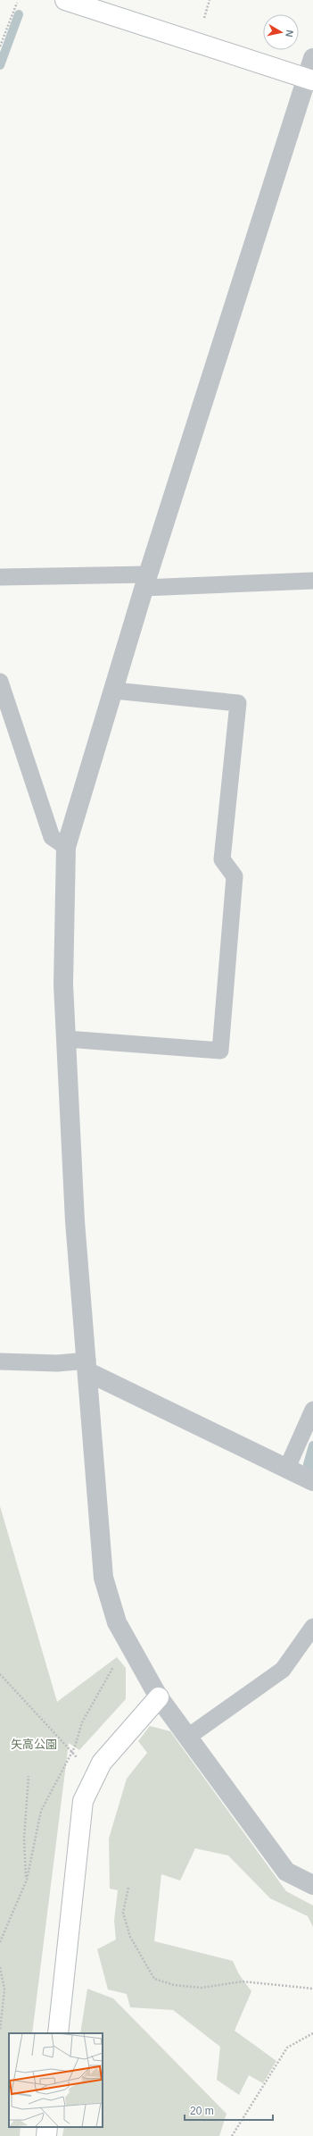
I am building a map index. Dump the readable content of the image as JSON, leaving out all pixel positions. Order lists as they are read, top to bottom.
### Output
{
  "parks": ["矢高公園"],
  "scale_bar": "20 m",
  "north": "right"
}
